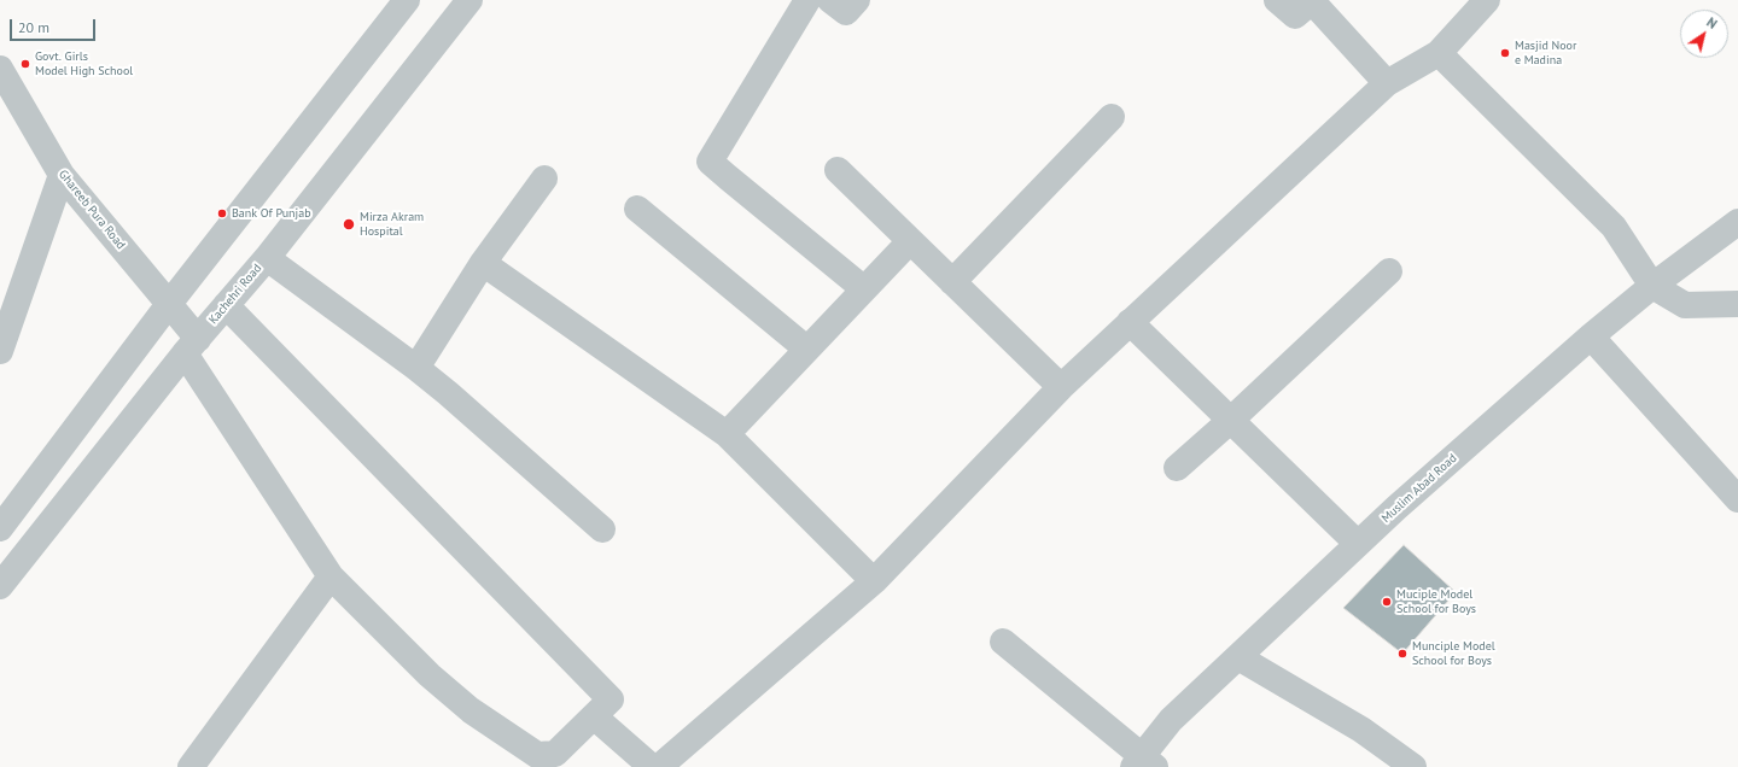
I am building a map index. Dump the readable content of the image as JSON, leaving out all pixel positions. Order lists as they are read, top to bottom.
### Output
{
  "streets": {
    "street": ["Ghareeb Pura Road", "Kachehri Road", "Muslim Abad Road"]
  },
  "crossings": [
    ["Ghareeb Pura Road", "Kachehri Road"]
  ],
  "places": [
    "Masjid Noor e Madina",
    "Govt. Girls Model High School",
    "Bank Of Punjab",
    "Mirza Akram Hospital",
    "Muciple Model School for Boys",
    "Munciple Model School for Boys"
  ],
  "scale_bar": "20 m",
  "north": "top right"
}
